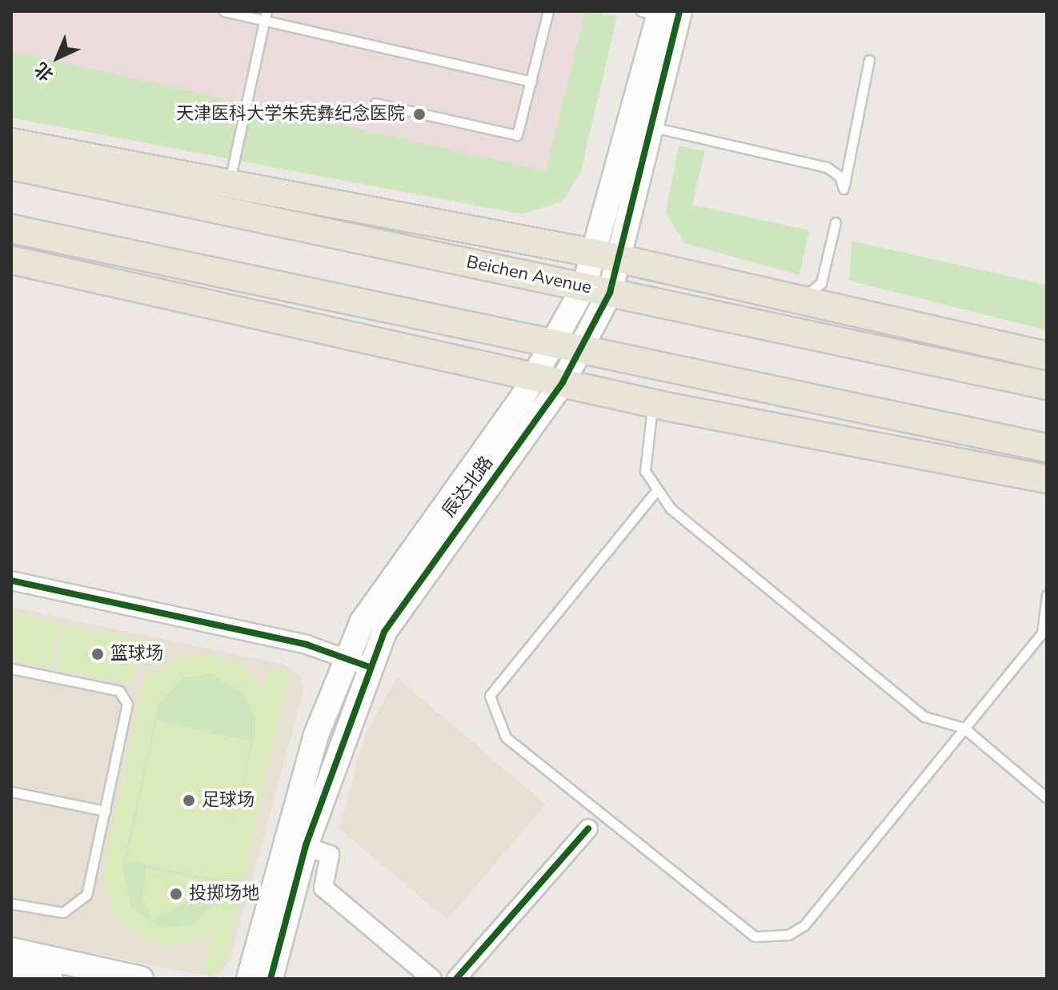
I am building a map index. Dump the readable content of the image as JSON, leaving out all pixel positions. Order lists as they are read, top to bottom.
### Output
{
  "streets": {
    "main road": ["Beichen Avenue"],
    "street": ["辰达北路"]
  },
  "crossings": [
    ["Beichen Avenue", "辰达北路"]
  ],
  "places": [
    "天津医科大学朱宪彝纪念医院",
    "篮球场",
    "足球场",
    "投掷场地"
  ],
  "north": "bottom left"
}
